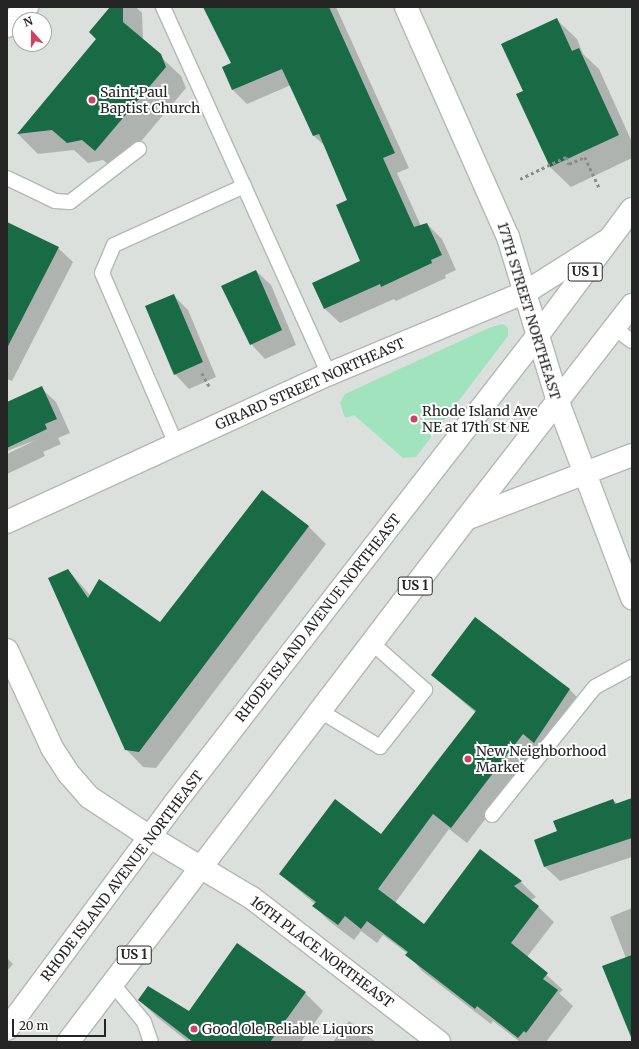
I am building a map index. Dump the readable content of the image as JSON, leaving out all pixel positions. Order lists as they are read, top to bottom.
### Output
{
  "streets": {
    "street": [
      "US 1",
      "17TH STREET NORTHEAST",
      "GIRARD STREET NORTHEAST",
      "RHODE ISLAND AVENUE NORTHEAST",
      "16TH PLACE NORTHEAST"
    ]
  },
  "crossings": [
    ["US 1", "17TH STREET NORTHEAST"],
    ["US 1", "16TH PLACE NORTHEAST"],
    ["17TH STREET NORTHEAST", "GIRARD STREET NORTHEAST"],
    ["17TH STREET NORTHEAST", "RHODE ISLAND AVENUE NORTHEAST"],
    ["GIRARD STREET NORTHEAST", "RHODE ISLAND AVENUE NORTHEAST"],
    ["RHODE ISLAND AVENUE NORTHEAST", "16TH PLACE NORTHEAST"]
  ],
  "places": [
    "Saint Paul Baptist Church",
    "Rhode Island Ave NE at 17th St NE",
    "New Neighborhood Market",
    "Good Ole Reliable Liquors"
  ],
  "scale_bar": "20 m",
  "north": "top"
}
